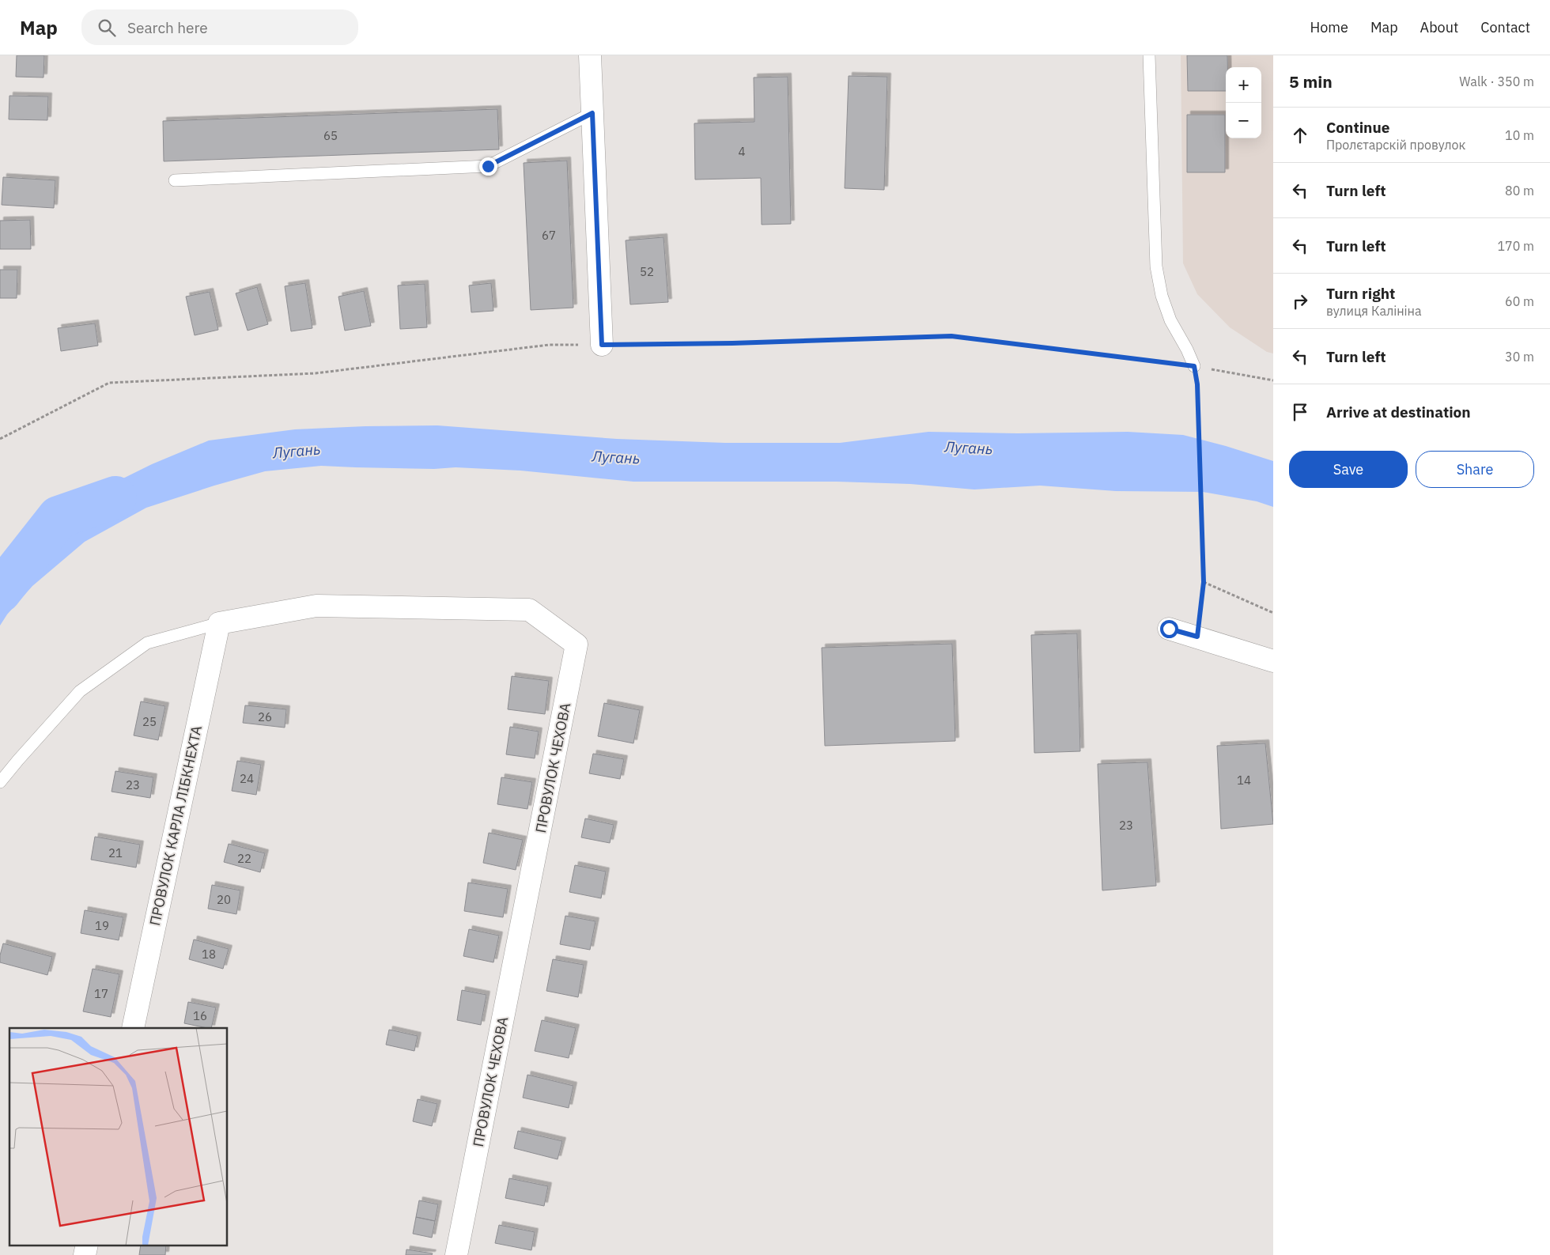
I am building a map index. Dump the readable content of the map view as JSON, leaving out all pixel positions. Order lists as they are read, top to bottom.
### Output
{
  "streets": {
    "street": ["ПРОВУЛОК ЧЕХОВА", "ПРОВУЛОК КАРЛА ЛІБКНЕХТА"]
  },
  "crossings": [
    ["ПРОВУЛОК ЧЕХОВА", "ПРОВУЛОК КАРЛА ЛІБКНЕХТА"]
  ],
  "water": ["Лугань"],
  "house_numbers": [
    "65",
    "4",
    "67",
    "52",
    "26",
    "25",
    "24",
    "14",
    "23",
    "23",
    "21",
    "22",
    "20",
    "19",
    "18",
    "17",
    "16"
  ],
  "page": {
    "header": "Map",
    "search": "Search here",
    "nav": [
      "Home",
      "Map",
      "About",
      "Contact"
    ],
    "heading": ["5 min", "Walk · 350 m"],
    "map_buttons": ["+", "−"],
    "list": [
      ["Continue", "Пролєтарскій провулок", "10 m"],
      ["Turn left", "80 m"],
      ["Turn left", "170 m"],
      ["Turn right", "вулиця Калініна", "60 m"],
      ["Turn left", "30 m"],
      "Arrive at destination"
    ],
    "buttons": ["Save", "Share"]
  }
}
